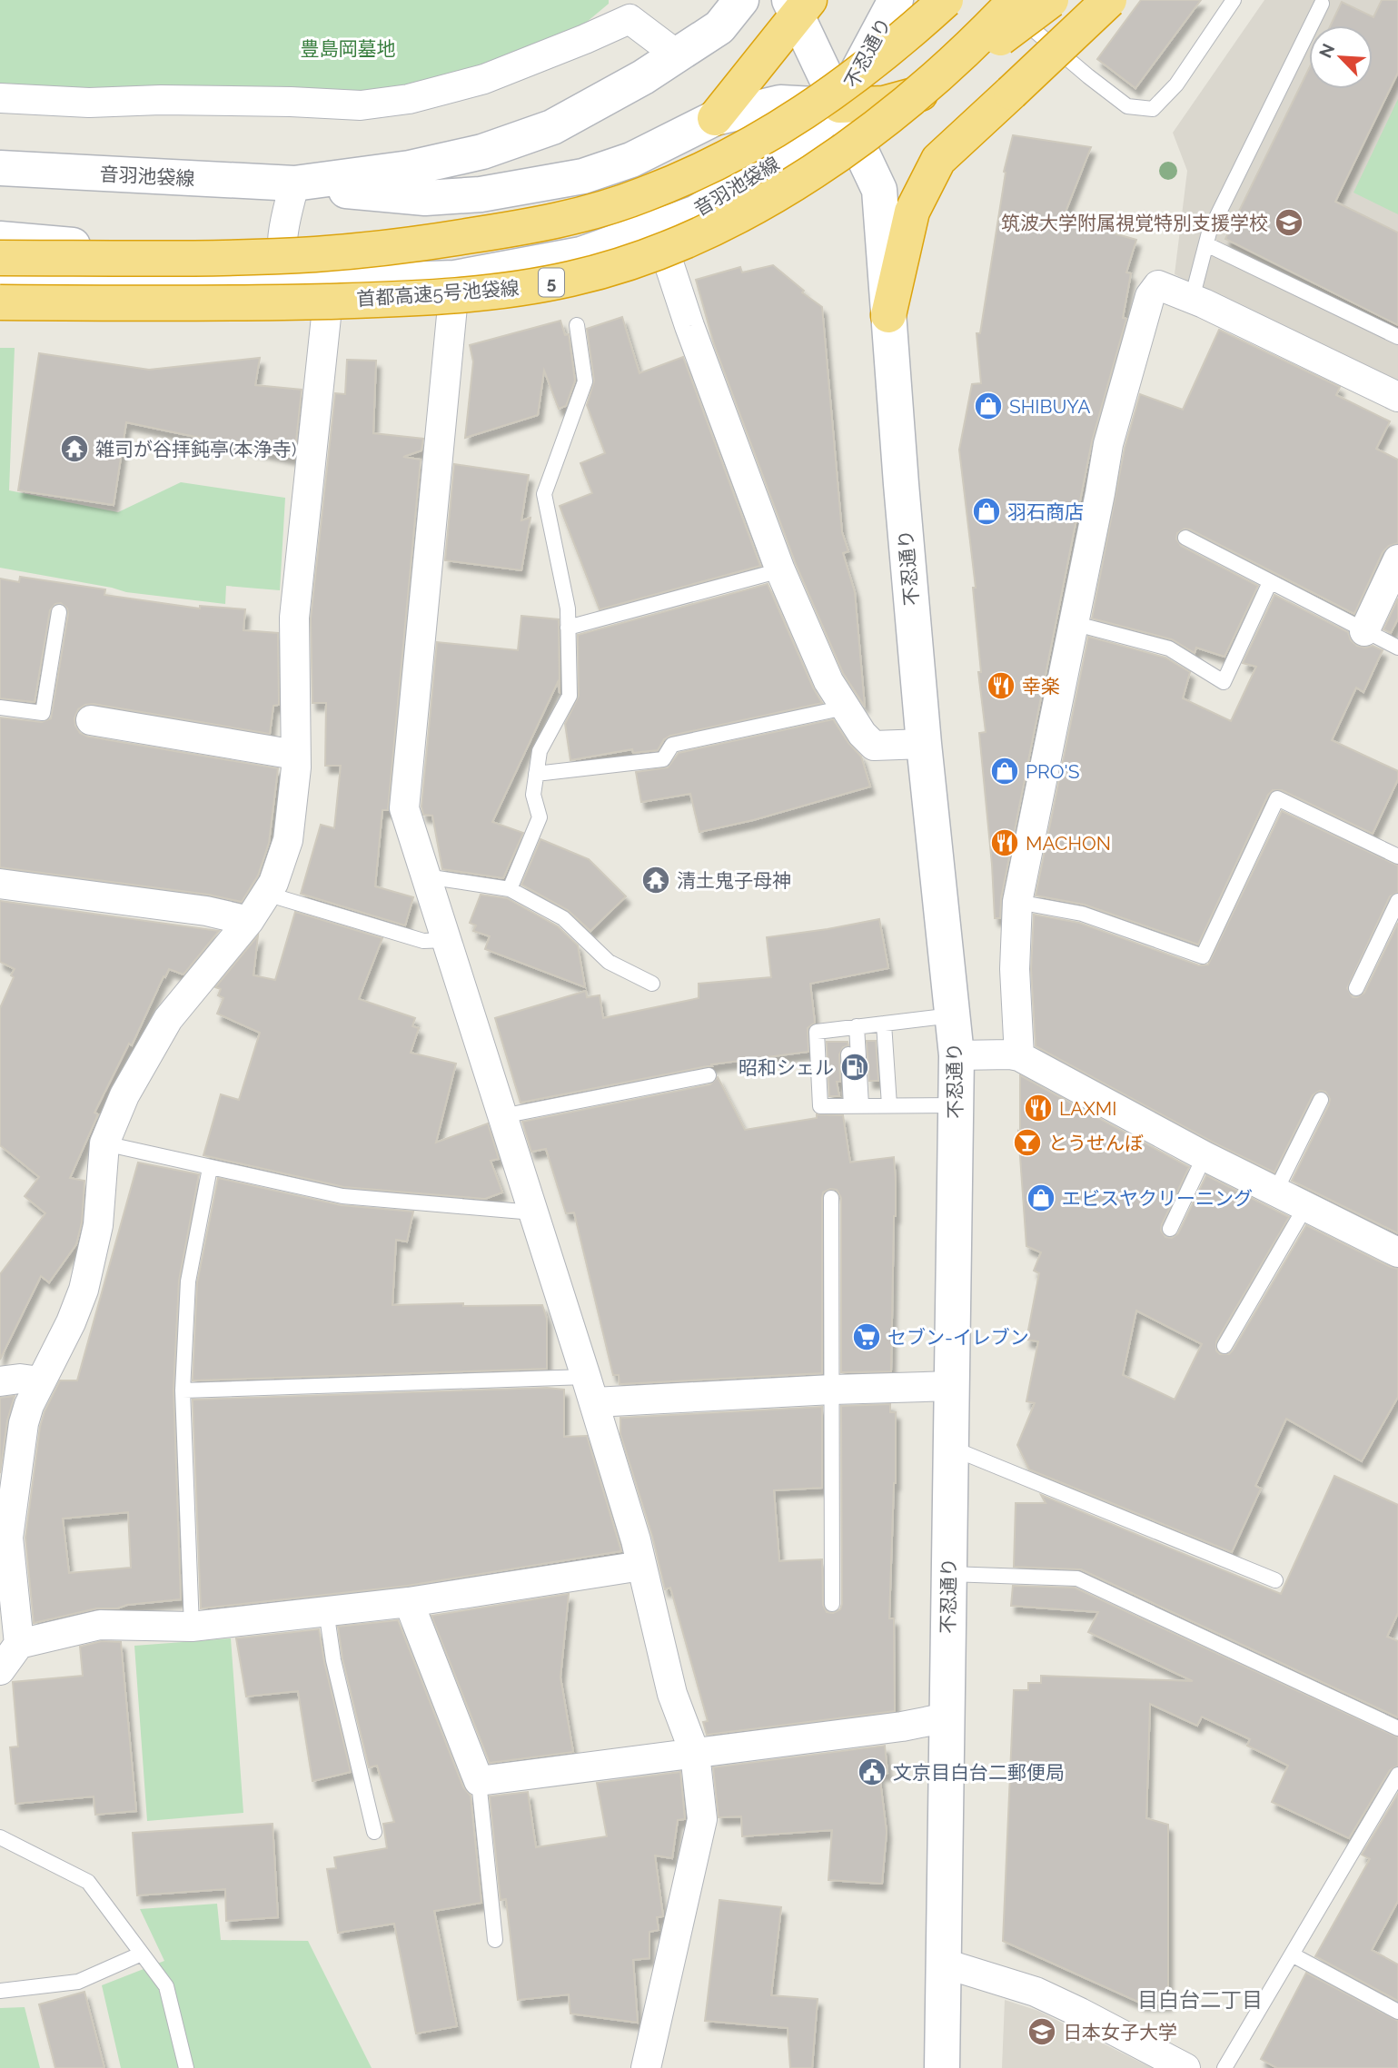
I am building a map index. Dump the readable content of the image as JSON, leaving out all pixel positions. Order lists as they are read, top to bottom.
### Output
{
  "streets": {
    "highway": ["5", "首都高速5号池袋線"],
    "main road": ["不忍通り", "音羽池袋線"]
  },
  "crossings": [
    ["不忍通り", "音羽池袋線"]
  ],
  "districts": ["目白台二丁目"],
  "parks": ["豊島岡墓地"],
  "places": {
    "school or university": ["筑波大学附属視覚特別支援学校", "日本女子大学"],
    "shop": [
      "SHIBUYA",
      "羽石商店",
      "PRO'S",
      "エビスヤクリーニング"
    ],
    "temple": ["雑司が谷拝鈍亭(本浄寺)", "清土鬼子母神"],
    "restaurant": ["幸楽", "MACHON", "LAXMI"],
    "fuel station": ["昭和シェル"],
    "bar": ["とうせんぼ"],
    "supermarket": ["セブン-イレブン"],
    "public building": ["文京目白台二郵便局"]
  },
  "north": "top left"
}
